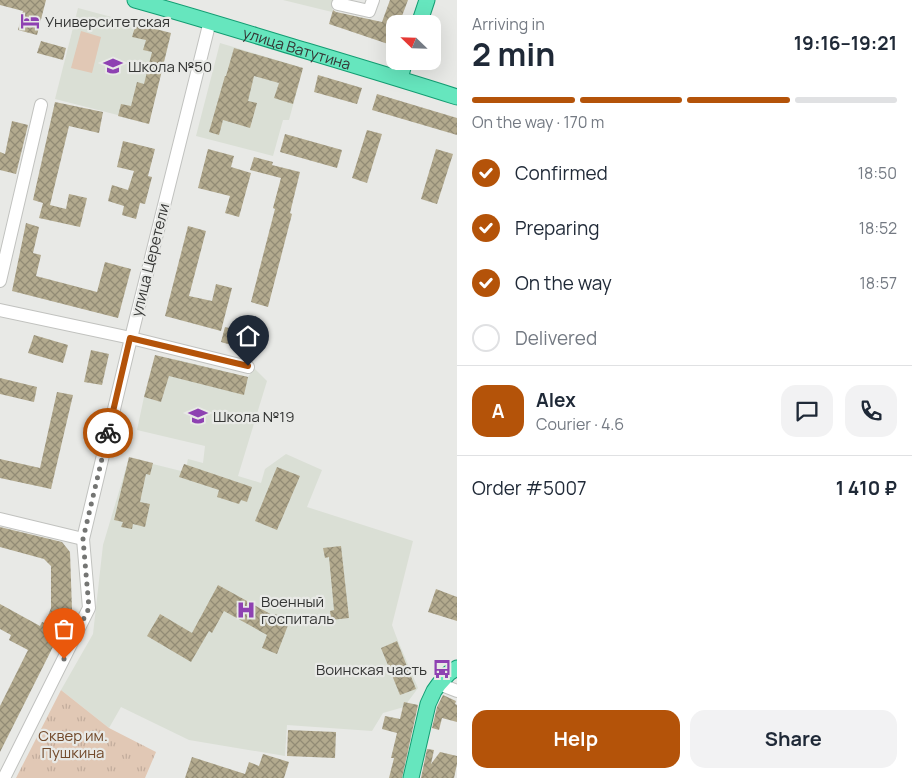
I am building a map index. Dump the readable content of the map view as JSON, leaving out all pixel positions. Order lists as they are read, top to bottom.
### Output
{
  "streets": {
    "main road": ["улица Ватутина"],
    "street": ["улица Церетели"]
  },
  "crossings": [
    ["улица Ватутина", "улица Церетели"]
  ],
  "parks": ["Сквер им. Пушкина"],
  "places": {
    "hotel": ["Университетская"],
    "school or university": ["Школа №50", "Школа №19"],
    "hospital": ["Военный госпиталь"],
    "bus stop": ["Воинская часть"]
  },
  "north": "top left",
  "page": {
    "heading": ["2 min", "Arriving in", "19:16–19:21"],
    "panel": [
      "Alex",
      "Courier · 4.6",
      "Order #5007",
      "1 410 ₽"
    ],
    "bar": "On the way · 170 m",
    "list": [
      ["Confirmed", "18:50"],
      ["Preparing", "18:52"],
      ["On the way", "18:57"],
      "Delivered"
    ],
    "round": "A",
    "buttons": ["Help", "Share"]
  }
}
